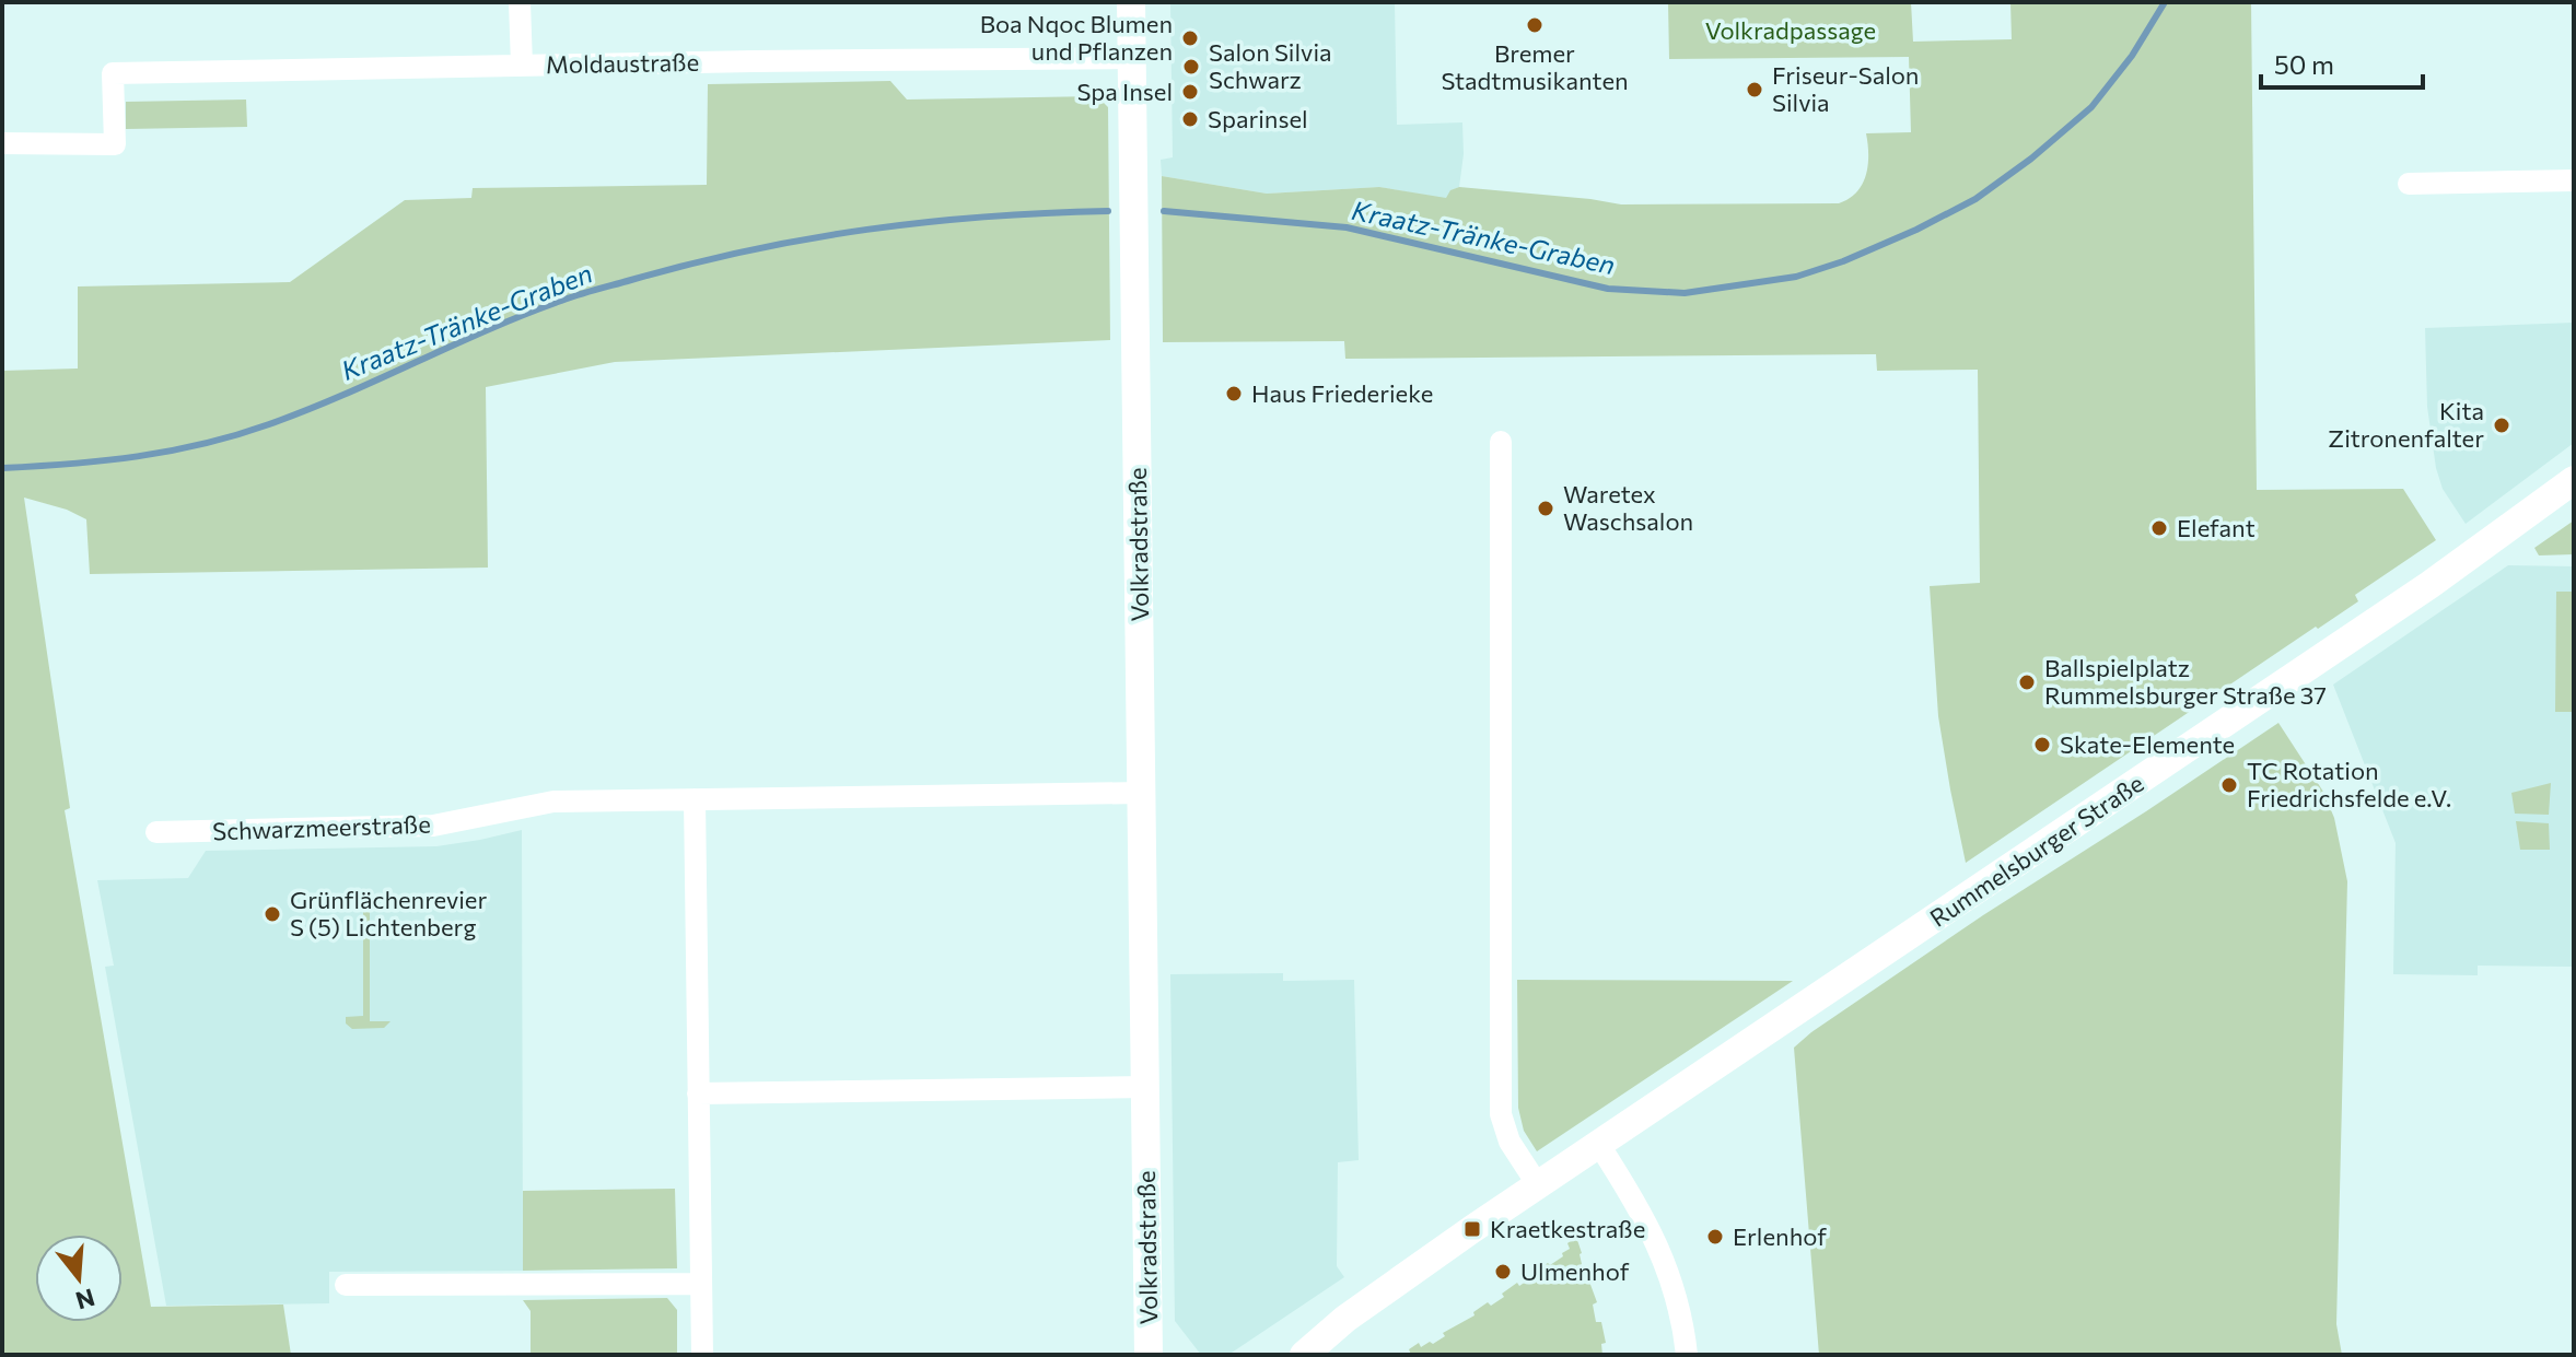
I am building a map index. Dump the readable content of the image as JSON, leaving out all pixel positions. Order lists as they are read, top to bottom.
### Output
{
  "streets": {
    "street": [
      "Moldaustraße",
      "Volkradstraße",
      "Schwarzmeerstraße",
      "Rummelsburger Straße"
    ]
  },
  "crossings": [
    ["Moldaustraße", "Volkradstraße"],
    ["Volkradstraße", "Schwarzmeerstraße"]
  ],
  "water": ["Kraatz-Tränke-Graben"],
  "parks": ["Volkradpassage"],
  "places": {
    "other": [
      "Bremer Stadtmusikanten",
      "Boa Nqoc Blumen und Pflanzen",
      "Salon Silvia Schwarz",
      "Friseur-Salon Silvia",
      "Spa Insel",
      "Sparinsel",
      "Haus Friederieke",
      "Kita Zitronenfalter",
      "Waretex Waschsalon",
      "Elefant",
      "Ballspielplatz Rummelsburger Straße 37",
      "Skate-Elemente",
      "TC Rotation Friedrichsfelde e.V.",
      "Grünflächenrevier S (5) Lichtenberg",
      "Erlenhof",
      "Ulmenhof"
    ],
    "transit": ["Kraetkestraße"]
  },
  "scale_bar": "50 m",
  "north": "bottom"
}
